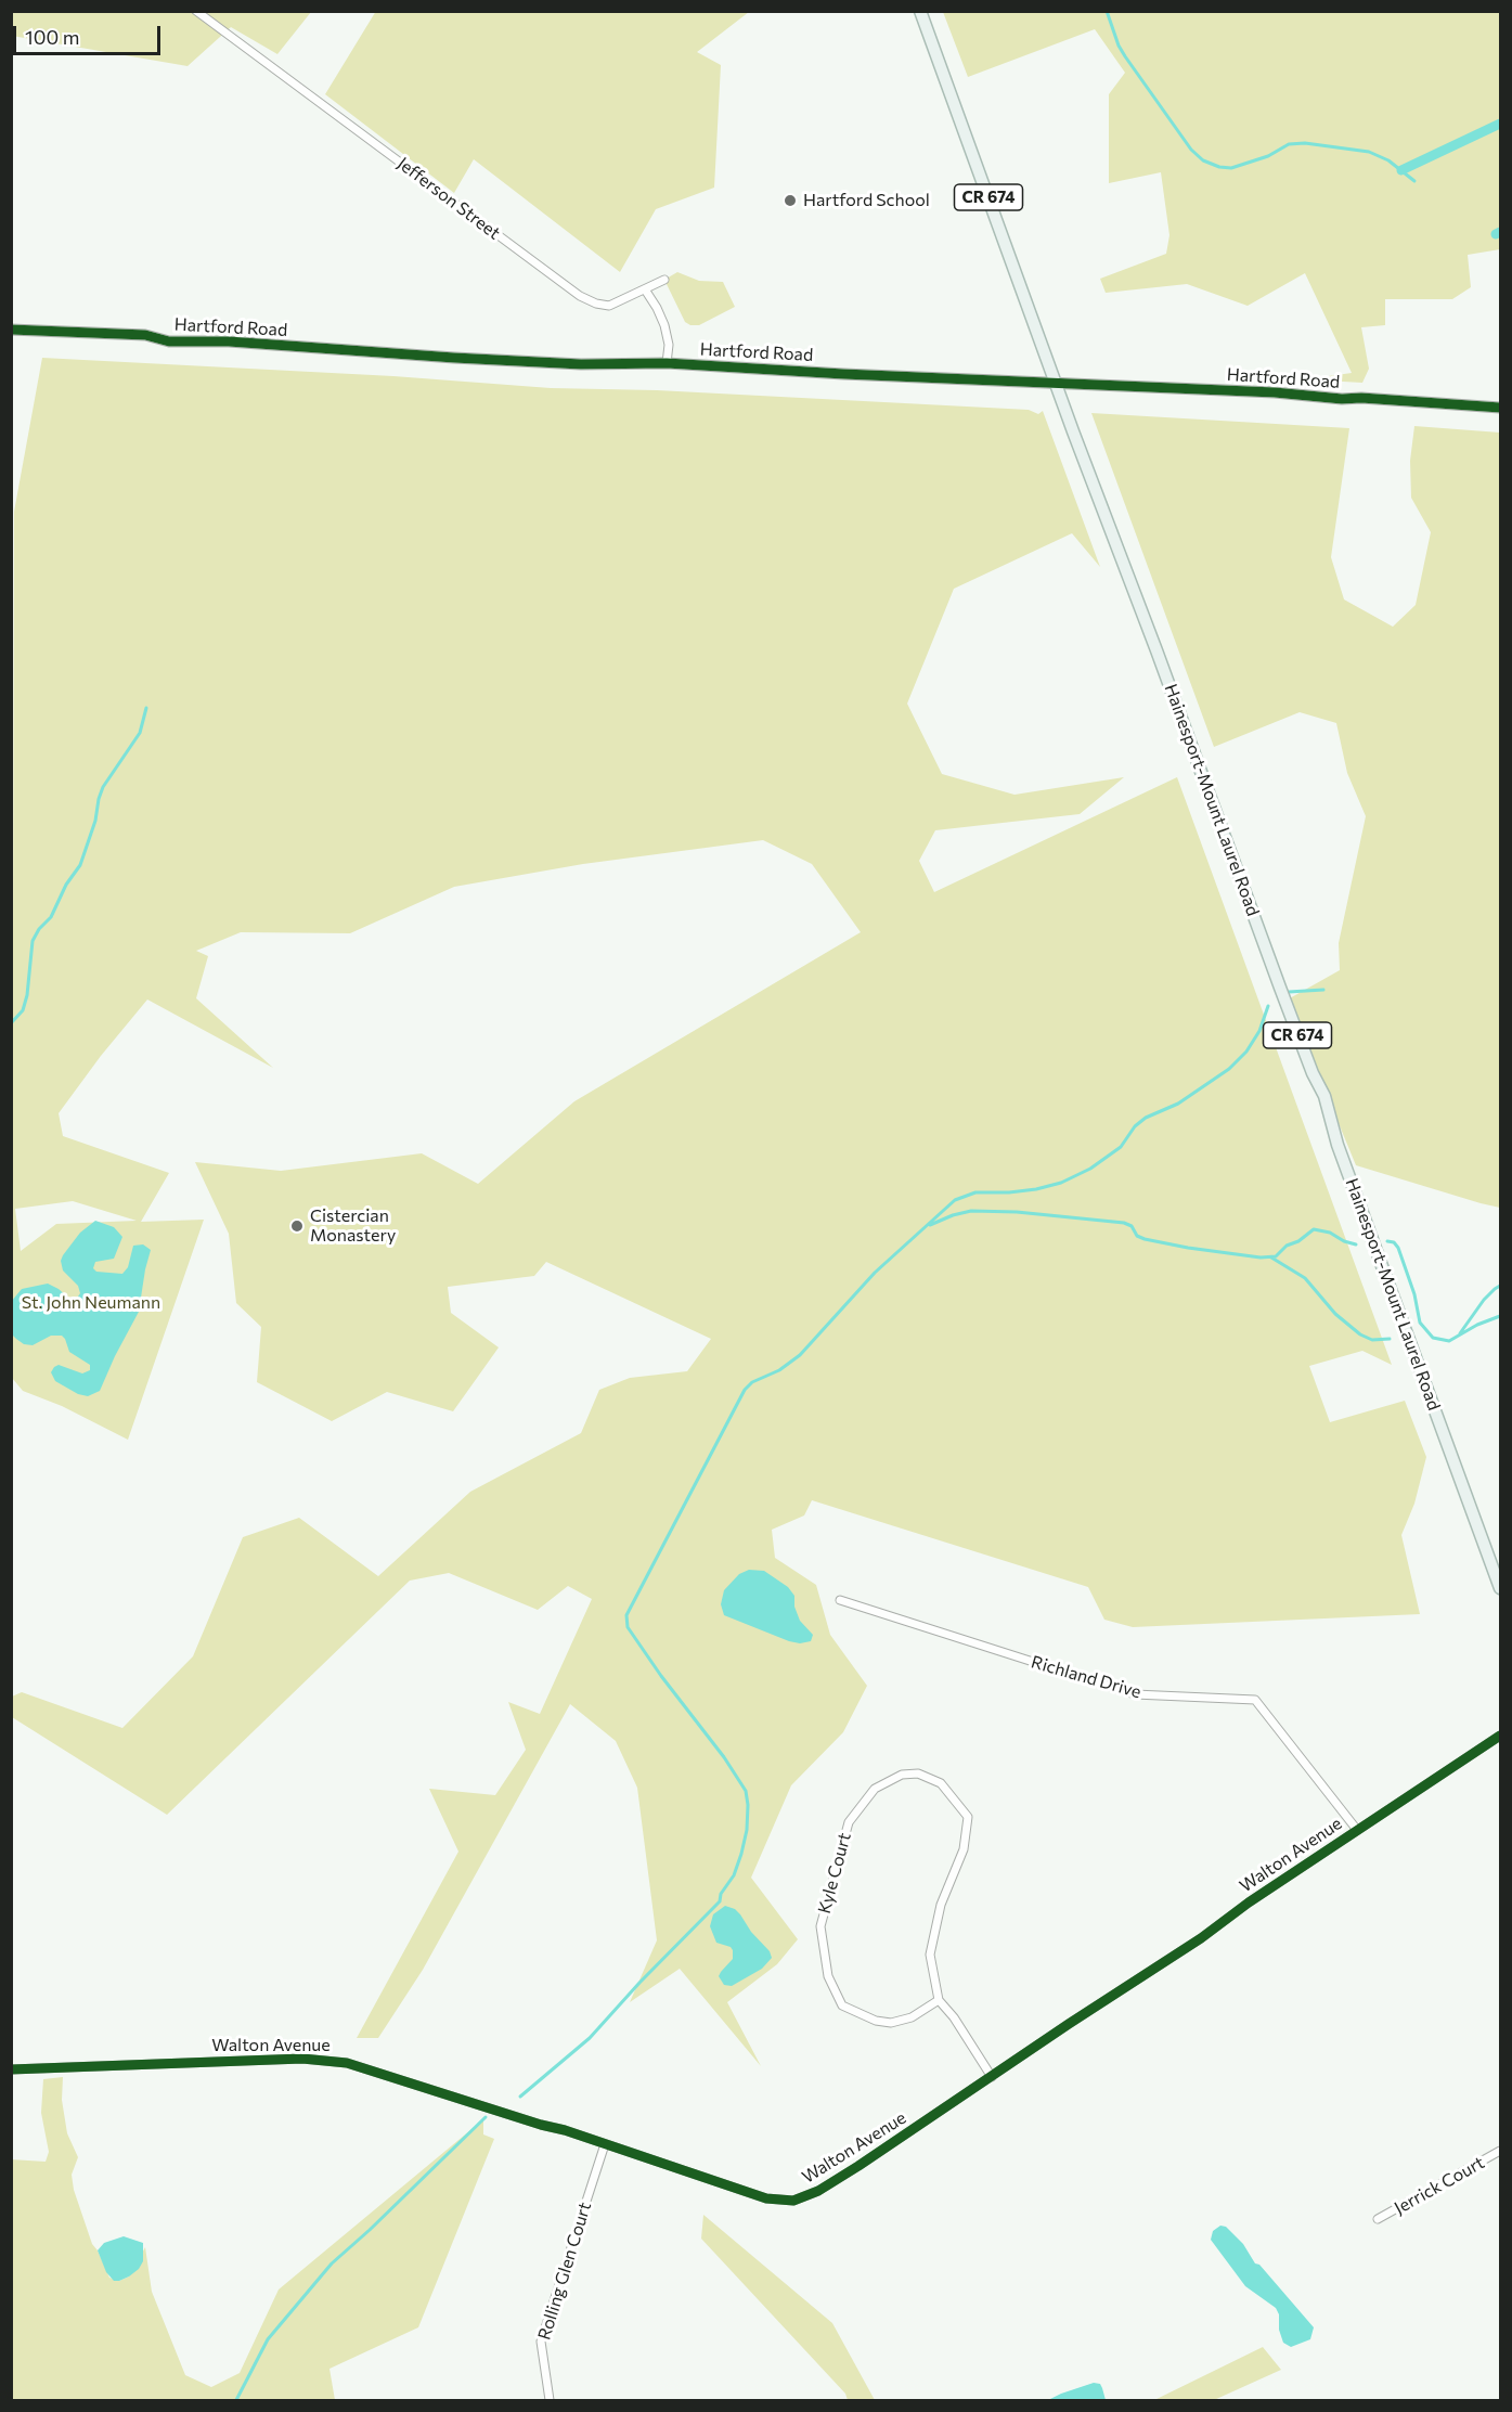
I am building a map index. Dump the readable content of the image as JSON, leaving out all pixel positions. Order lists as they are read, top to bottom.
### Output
{
  "streets": {
    "main road": ["CR 674", "Hainesport-Mount Laurel Road"],
    "street": [
      "Jefferson Street",
      "Hartford Road",
      "Richland Drive",
      "Walton Avenue",
      "Kyle Court",
      "Jerrick Court",
      "Rolling Glen Court"
    ]
  },
  "crossings": [
    ["Hartford Road", "Hainesport-Mount Laurel Road"],
    ["Richland Drive", "Walton Avenue"],
    ["Walton Avenue", "Kyle Court"],
    ["Walton Avenue", "Rolling Glen Court"]
  ],
  "parks": ["St. John Neumann"],
  "places": ["Hartford School", "Cistercian Monastery"],
  "scale_bar": "100 m"
}
